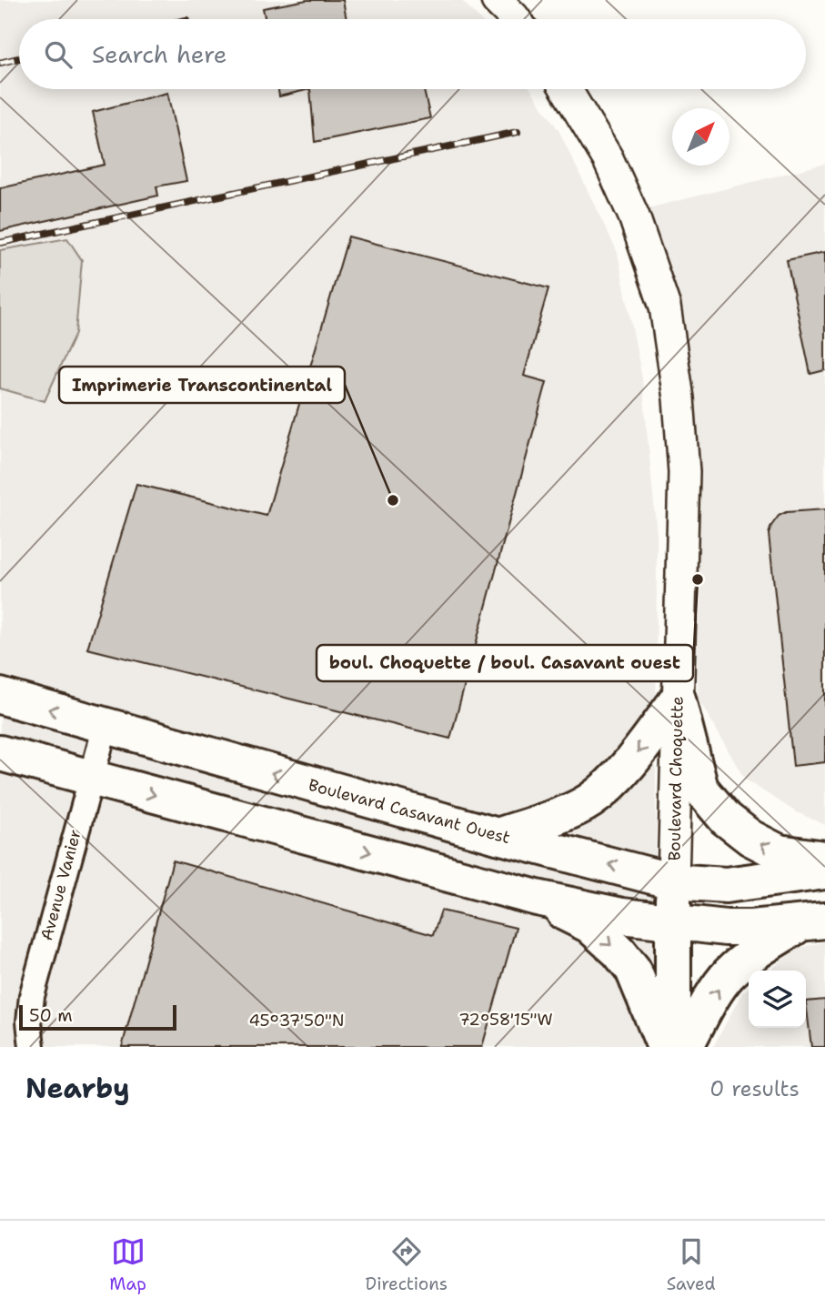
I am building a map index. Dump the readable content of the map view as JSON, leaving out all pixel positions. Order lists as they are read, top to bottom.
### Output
{
  "streets": {
    "main road": ["Boulevard Choquette", "Boulevard Casavant Ouest"],
    "street": ["Avenue Vanier"]
  },
  "crossings": [
    ["Boulevard Choquette", "Boulevard Casavant Ouest"],
    ["Boulevard Casavant Ouest", "Avenue Vanier"]
  ],
  "places": ["Imprimerie Transcontinental", "boul. Choquette / boul. Casavant ouest"],
  "scale_bar": "50 m",
  "north": "top right",
  "page": {
    "search": "Search here",
    "scale": "50 m",
    "heading": ["Nearby", "0 results"],
    "nav": ["Map", "Directions", "Saved"]
  },
  "coordinates": ["72°58'15\"W", "45°37'50\"N"]
}
